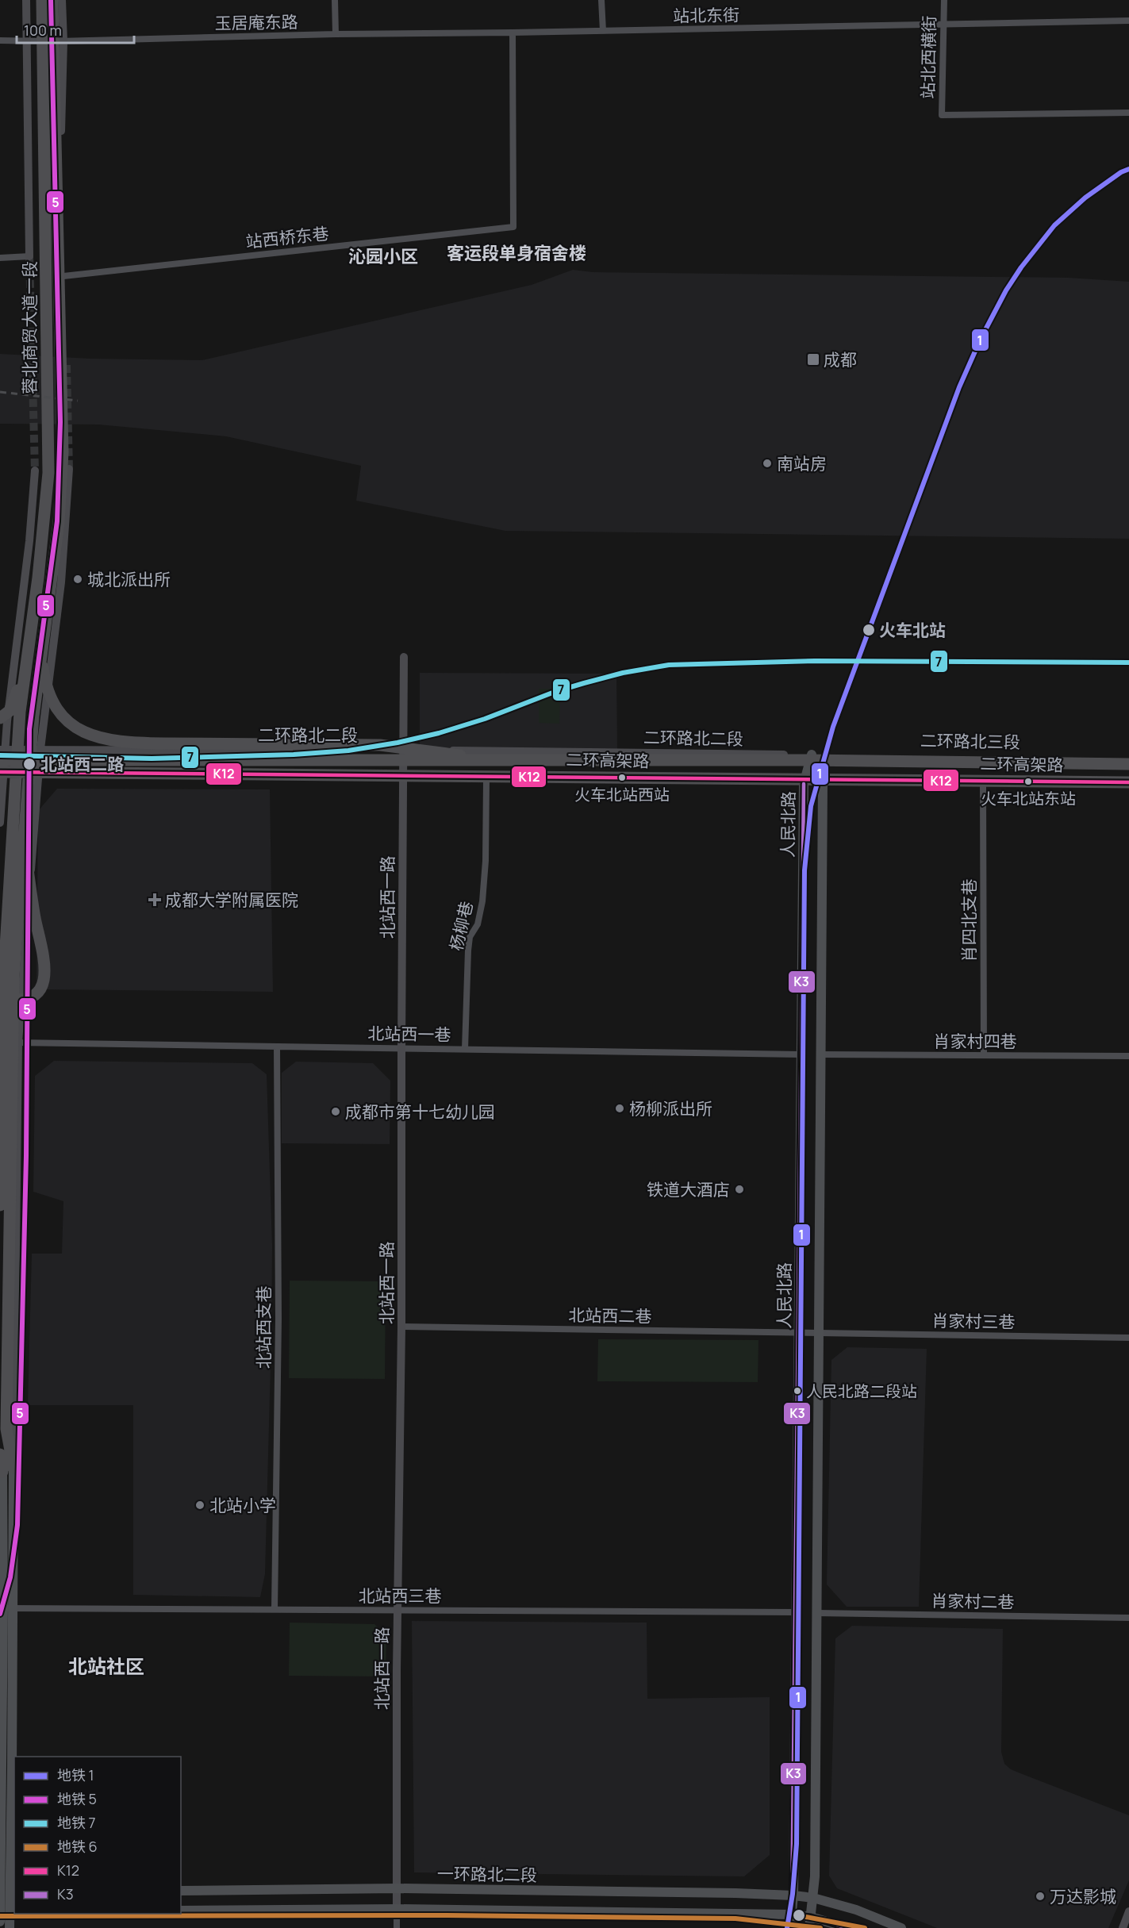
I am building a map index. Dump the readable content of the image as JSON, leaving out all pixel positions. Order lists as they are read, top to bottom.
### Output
{
  "streets": {
    "highway": ["蓉北商贸大道一段", "二环高架路"],
    "main road": [
      "二环路北二段",
      "二环路北三段",
      "人民北路",
      "北站西一路",
      "一环路北二段"
    ],
    "street": [
      "站北东街",
      "玉居庵东路",
      "站北西横街",
      "站西桥东巷",
      "肖四北支巷",
      "杨柳巷",
      "北站西一巷",
      "肖家村四巷",
      "北站西二巷",
      "肖家村三巷",
      "北站西支巷",
      "北站西三巷",
      "肖家村二巷"
    ]
  },
  "crossings": [
    ["站北东街", "玉居庵东路"],
    ["站北东街", "站北西横街"],
    ["站北东街", "站西桥东巷"],
    ["玉居庵东路", "站西桥东巷"],
    ["玉居庵东路", "蓉北商贸大道一段"],
    ["站西桥东巷", "蓉北商贸大道一段"],
    ["二环路北二段", "二环路北三段"],
    ["二环路北二段", "二环高架路"],
    ["二环路北二段", "人民北路"],
    ["二环路北二段", "北站西一路"],
    ["二环路北三段", "人民北路"],
    ["人民北路", "北站西一巷"],
    ["人民北路", "肖家村四巷"],
    ["人民北路", "北站西二巷"],
    ["人民北路", "肖家村三巷"],
    ["人民北路", "北站西三巷"],
    ["人民北路", "肖家村二巷"],
    ["人民北路", "一环路北二段"],
    ["北站西一路", "北站西一巷"],
    ["北站西一路", "北站西二巷"],
    ["北站西一路", "北站西三巷"],
    ["北站西一路", "一环路北二段"],
    ["肖四北支巷", "肖家村四巷"],
    ["杨柳巷", "北站西一巷"],
    ["北站西一巷", "北站西支巷"],
    ["北站西二巷", "肖家村三巷"],
    ["北站西支巷", "北站西三巷"]
  ],
  "districts": ["客运段单身宿舍楼", "沁园小区", "北站社区"],
  "places": {
    "transit": ["成都"],
    "other": [
      "南站房",
      "城北派出所",
      "火车北站",
      "北站西二路",
      "火车北站西站",
      "火车北站东站",
      "杨柳派出所",
      "成都市第十七幼儿园",
      "铁道大酒店",
      "人民北路二段站",
      "北站小学",
      "万达影城"
    ],
    "health": ["成都大学附属医院"]
  },
  "lines": [
    "metro line 5",
    "metro line 1",
    "metro line 7",
    "transit line K12",
    "transit line K3",
    "metro line 6"
  ],
  "legend": [
    "地铁 1",
    "地铁 5",
    "地铁 7",
    "地铁 6",
    "K12",
    "K3"
  ],
  "scale_bar": "100 m"
}
